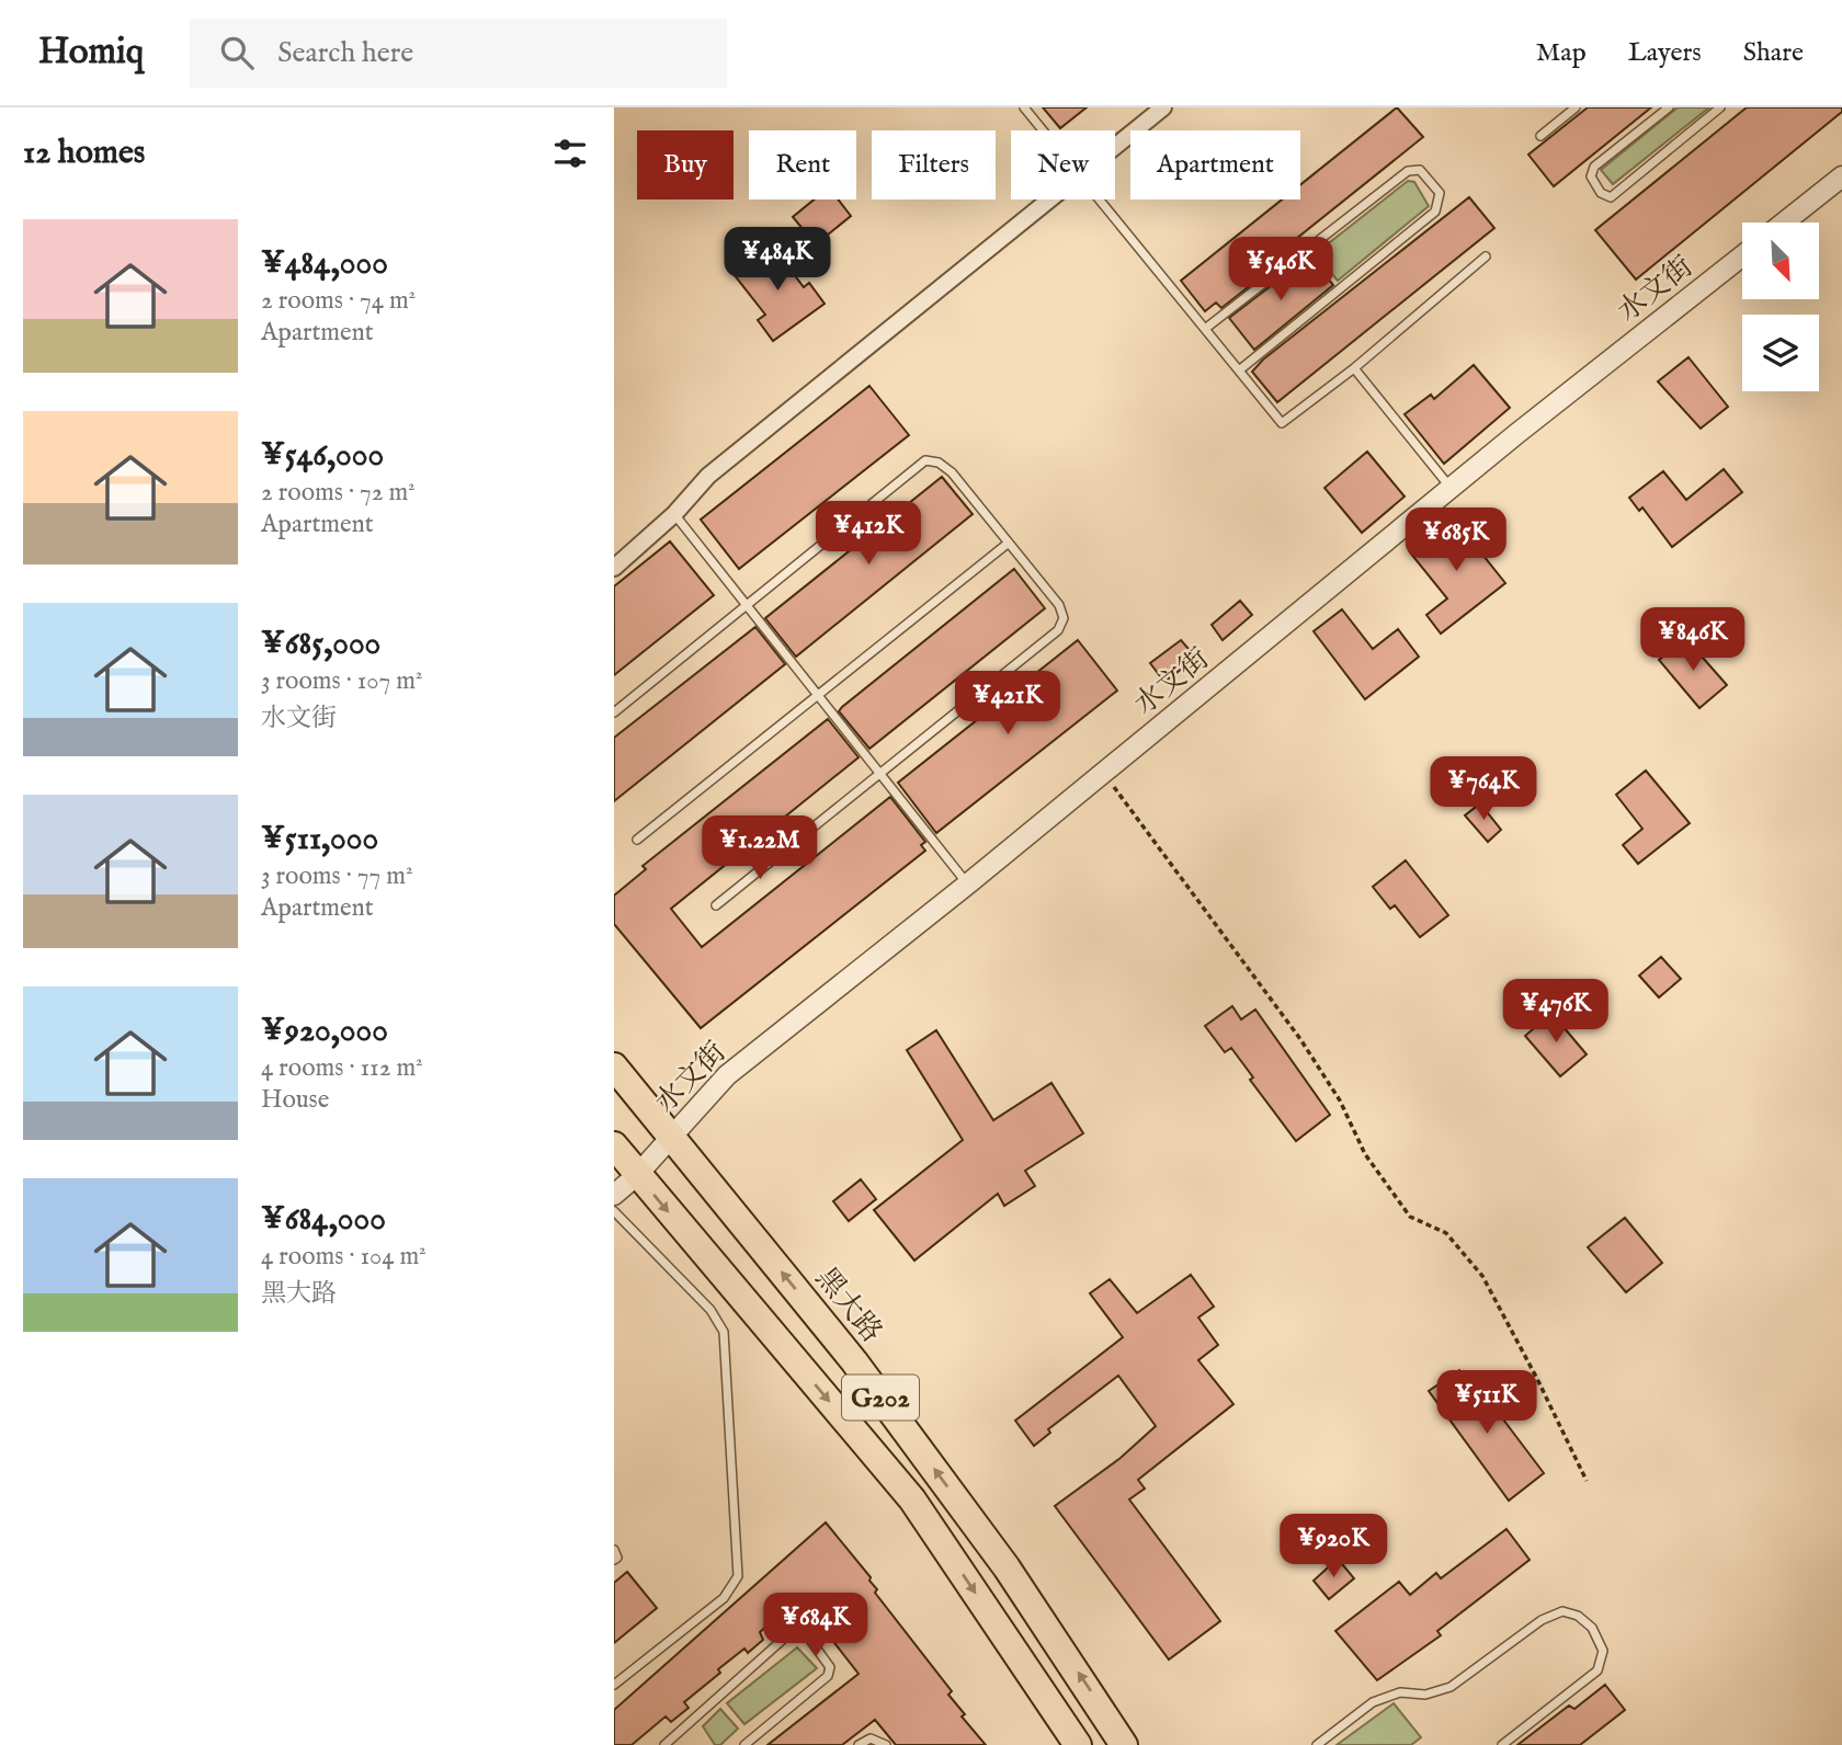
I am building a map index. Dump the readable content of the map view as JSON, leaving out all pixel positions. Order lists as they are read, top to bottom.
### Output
{
  "streets": {
    "highway": ["黑大路", "G202"],
    "street": ["水文街"]
  },
  "crossings": [
    ["水文街", "黑大路"],
    ["水文街", "G202"]
  ],
  "north": "bottom right",
  "page": {
    "header": "Homiq",
    "search": "Search here",
    "nav": ["Map", "Layers", "Share"],
    "heading": "12 homes",
    "chip": [
      "Buy",
      "Rent",
      "Filters",
      "New",
      "Apartment"
    ],
    "list": [
      {
        "name": "¥484,000",
        "note": "2 rooms · 74 m² · Apartment"
      },
      {
        "name": "¥546,000",
        "note": "2 rooms · 72 m² · Apartment"
      },
      {
        "name": "¥685,000",
        "note": "3 rooms · 107 m² · 水文街"
      },
      {
        "name": "¥511,000",
        "note": "3 rooms · 77 m² · Apartment"
      },
      {
        "name": "¥920,000",
        "note": "4 rooms · 112 m² · House"
      },
      {
        "name": "¥684,000",
        "note": "4 rooms · 104 m² · 黑大路"
      }
    ],
    "price": [
      "¥484K",
      "¥546K",
      "¥412K",
      "¥685K",
      "¥846K",
      "¥421K",
      "¥764K",
      "¥1.22M",
      "¥476K",
      "¥511K",
      "¥920K",
      "¥684K"
    ]
  }
}
